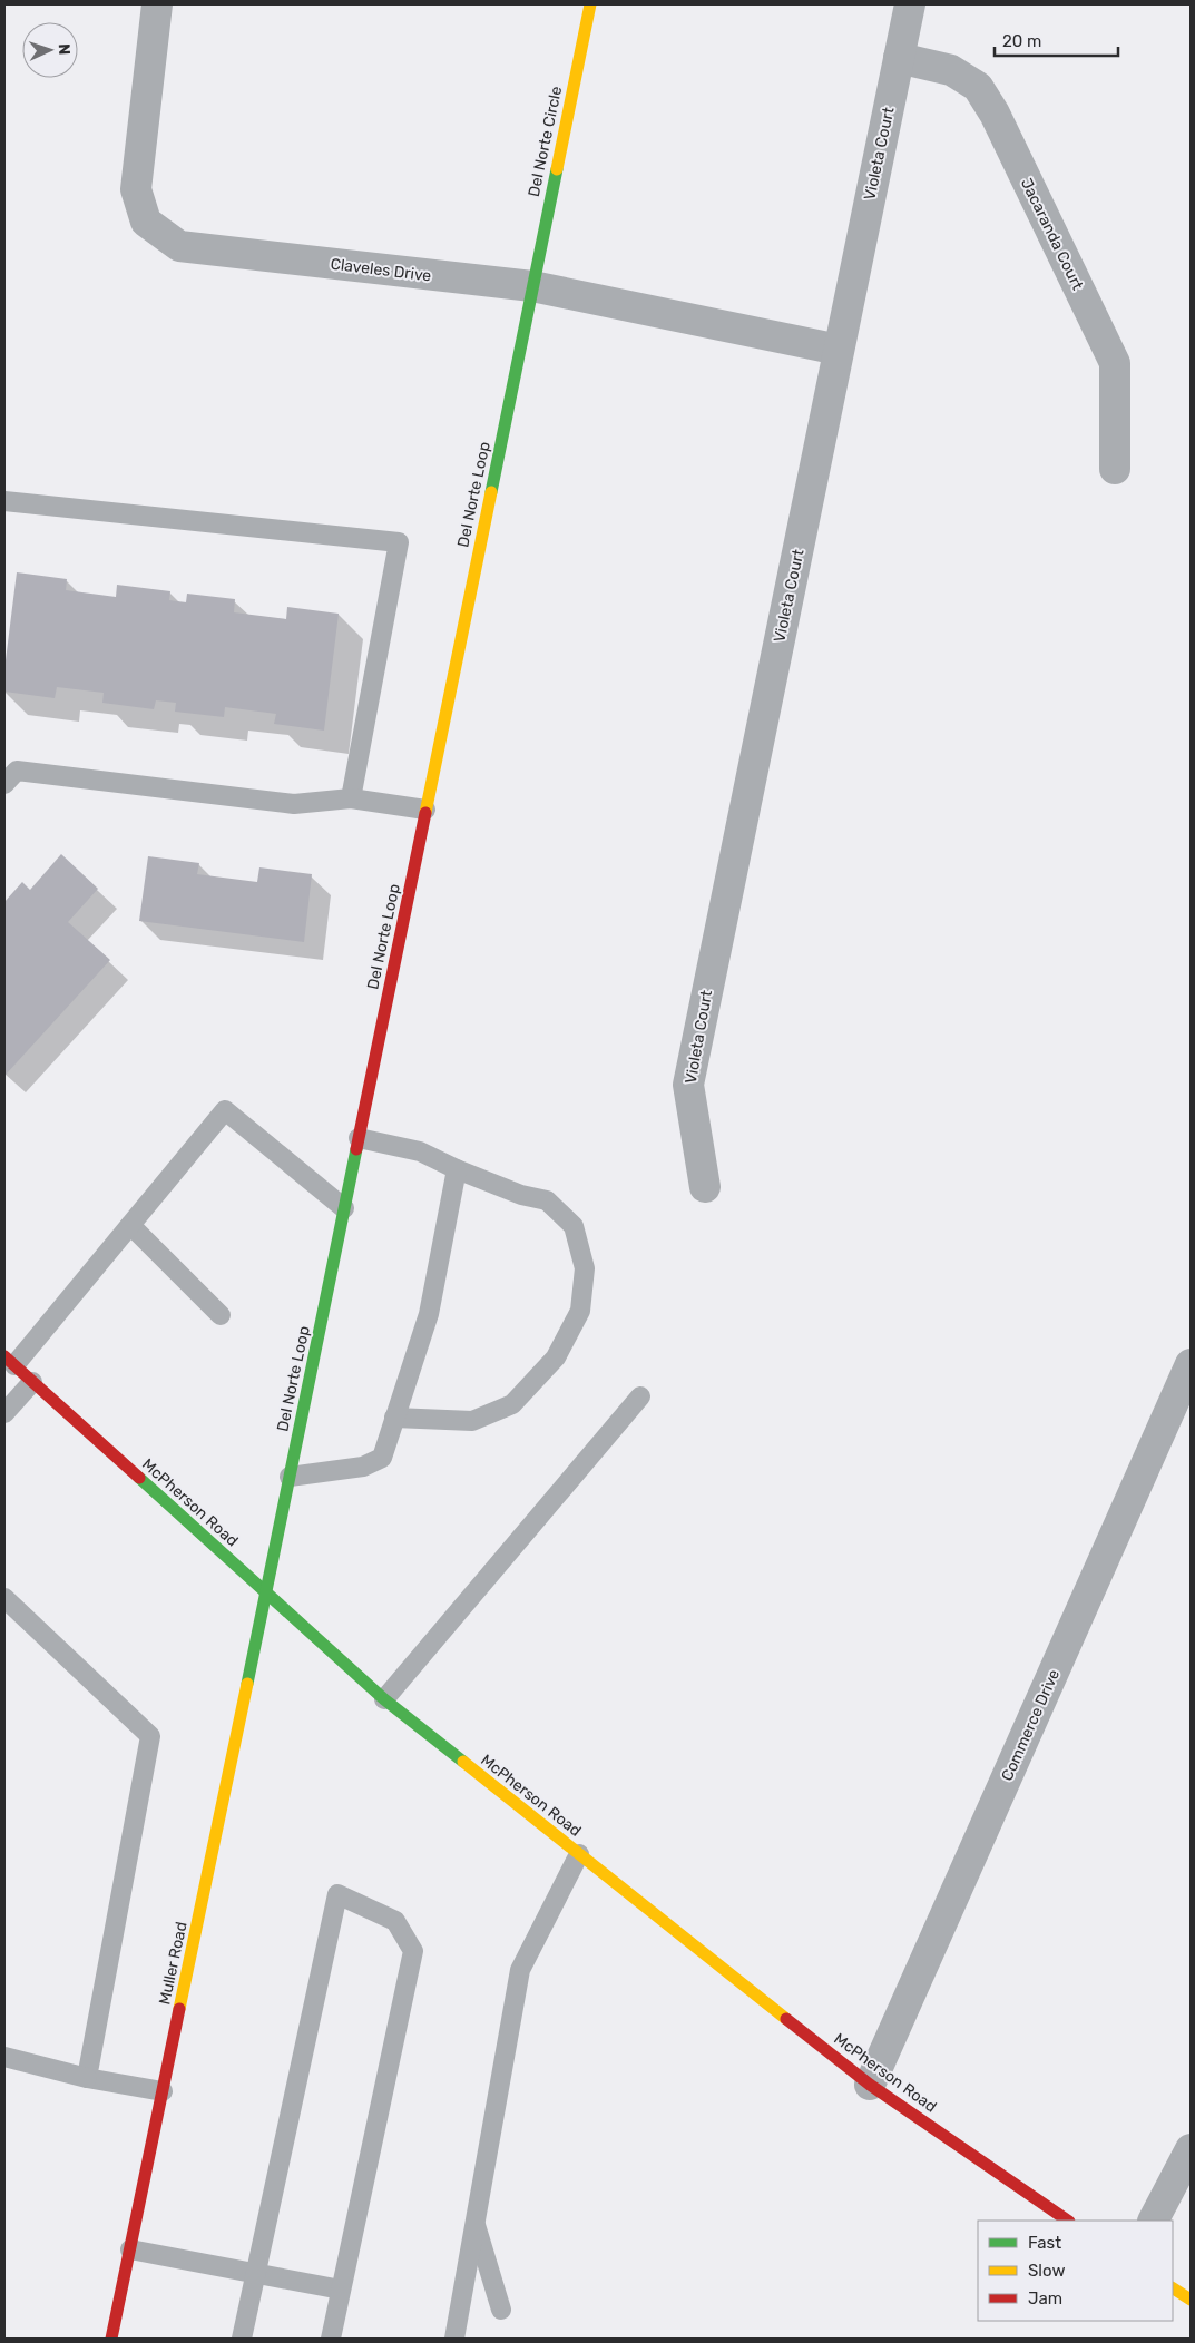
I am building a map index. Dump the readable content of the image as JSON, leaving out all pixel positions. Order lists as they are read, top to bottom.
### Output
{
  "streets": {
    "street": [
      "Del Norte Circle",
      "Violeta Court",
      "Jacaranda Court",
      "Claveles Drive",
      "Del Norte Loop",
      "McPherson Road",
      "Commerce Drive",
      "Muller Road"
    ]
  },
  "crossings": [
    ["Del Norte Circle", "Claveles Drive"],
    ["Del Norte Circle", "Del Norte Loop"],
    ["Violeta Court", "Jacaranda Court"],
    ["Violeta Court", "Claveles Drive"],
    ["Claveles Drive", "Del Norte Loop"],
    ["Del Norte Loop", "McPherson Road"],
    ["Del Norte Loop", "Muller Road"],
    ["McPherson Road", "Commerce Drive"],
    ["McPherson Road", "Muller Road"]
  ],
  "legend": ["Fast", "Slow", "Jam"],
  "scale_bar": "20 m",
  "north": "right"
}
